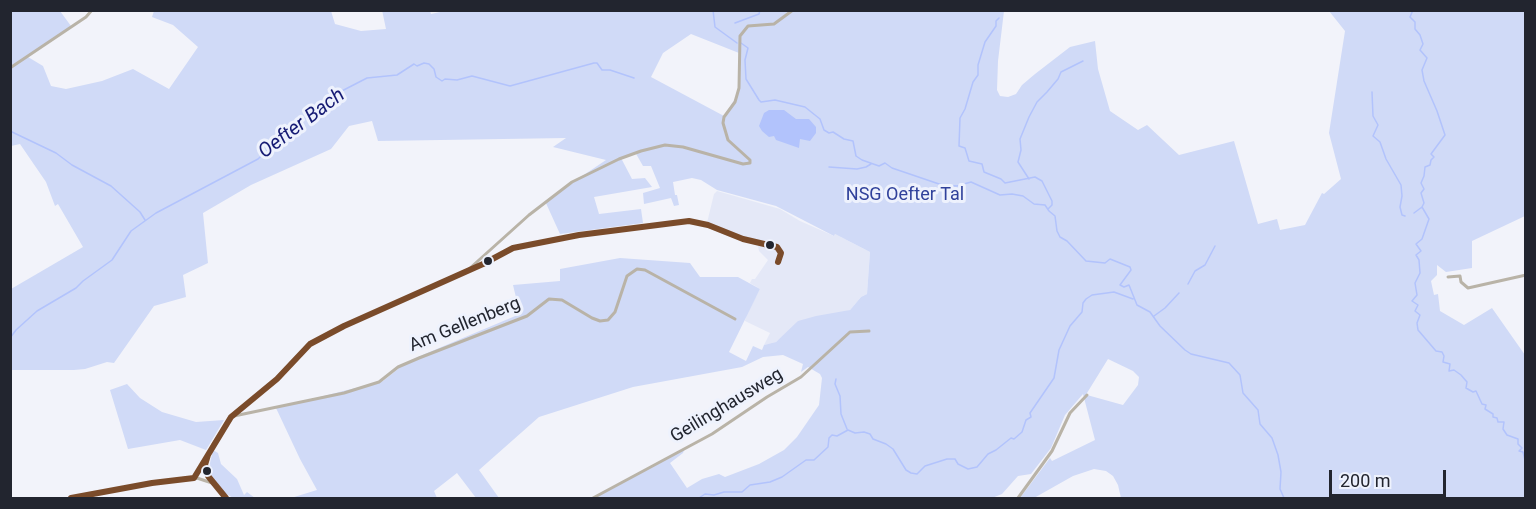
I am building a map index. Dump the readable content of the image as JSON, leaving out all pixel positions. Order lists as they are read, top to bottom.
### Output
{
  "streets": {
    "street": ["Am Gellenberg", "Geilinghausweg"]
  },
  "water": ["Oefter Bach"],
  "parks": ["NSG Oefter Tal"],
  "scale_bar": "200 m"
}
